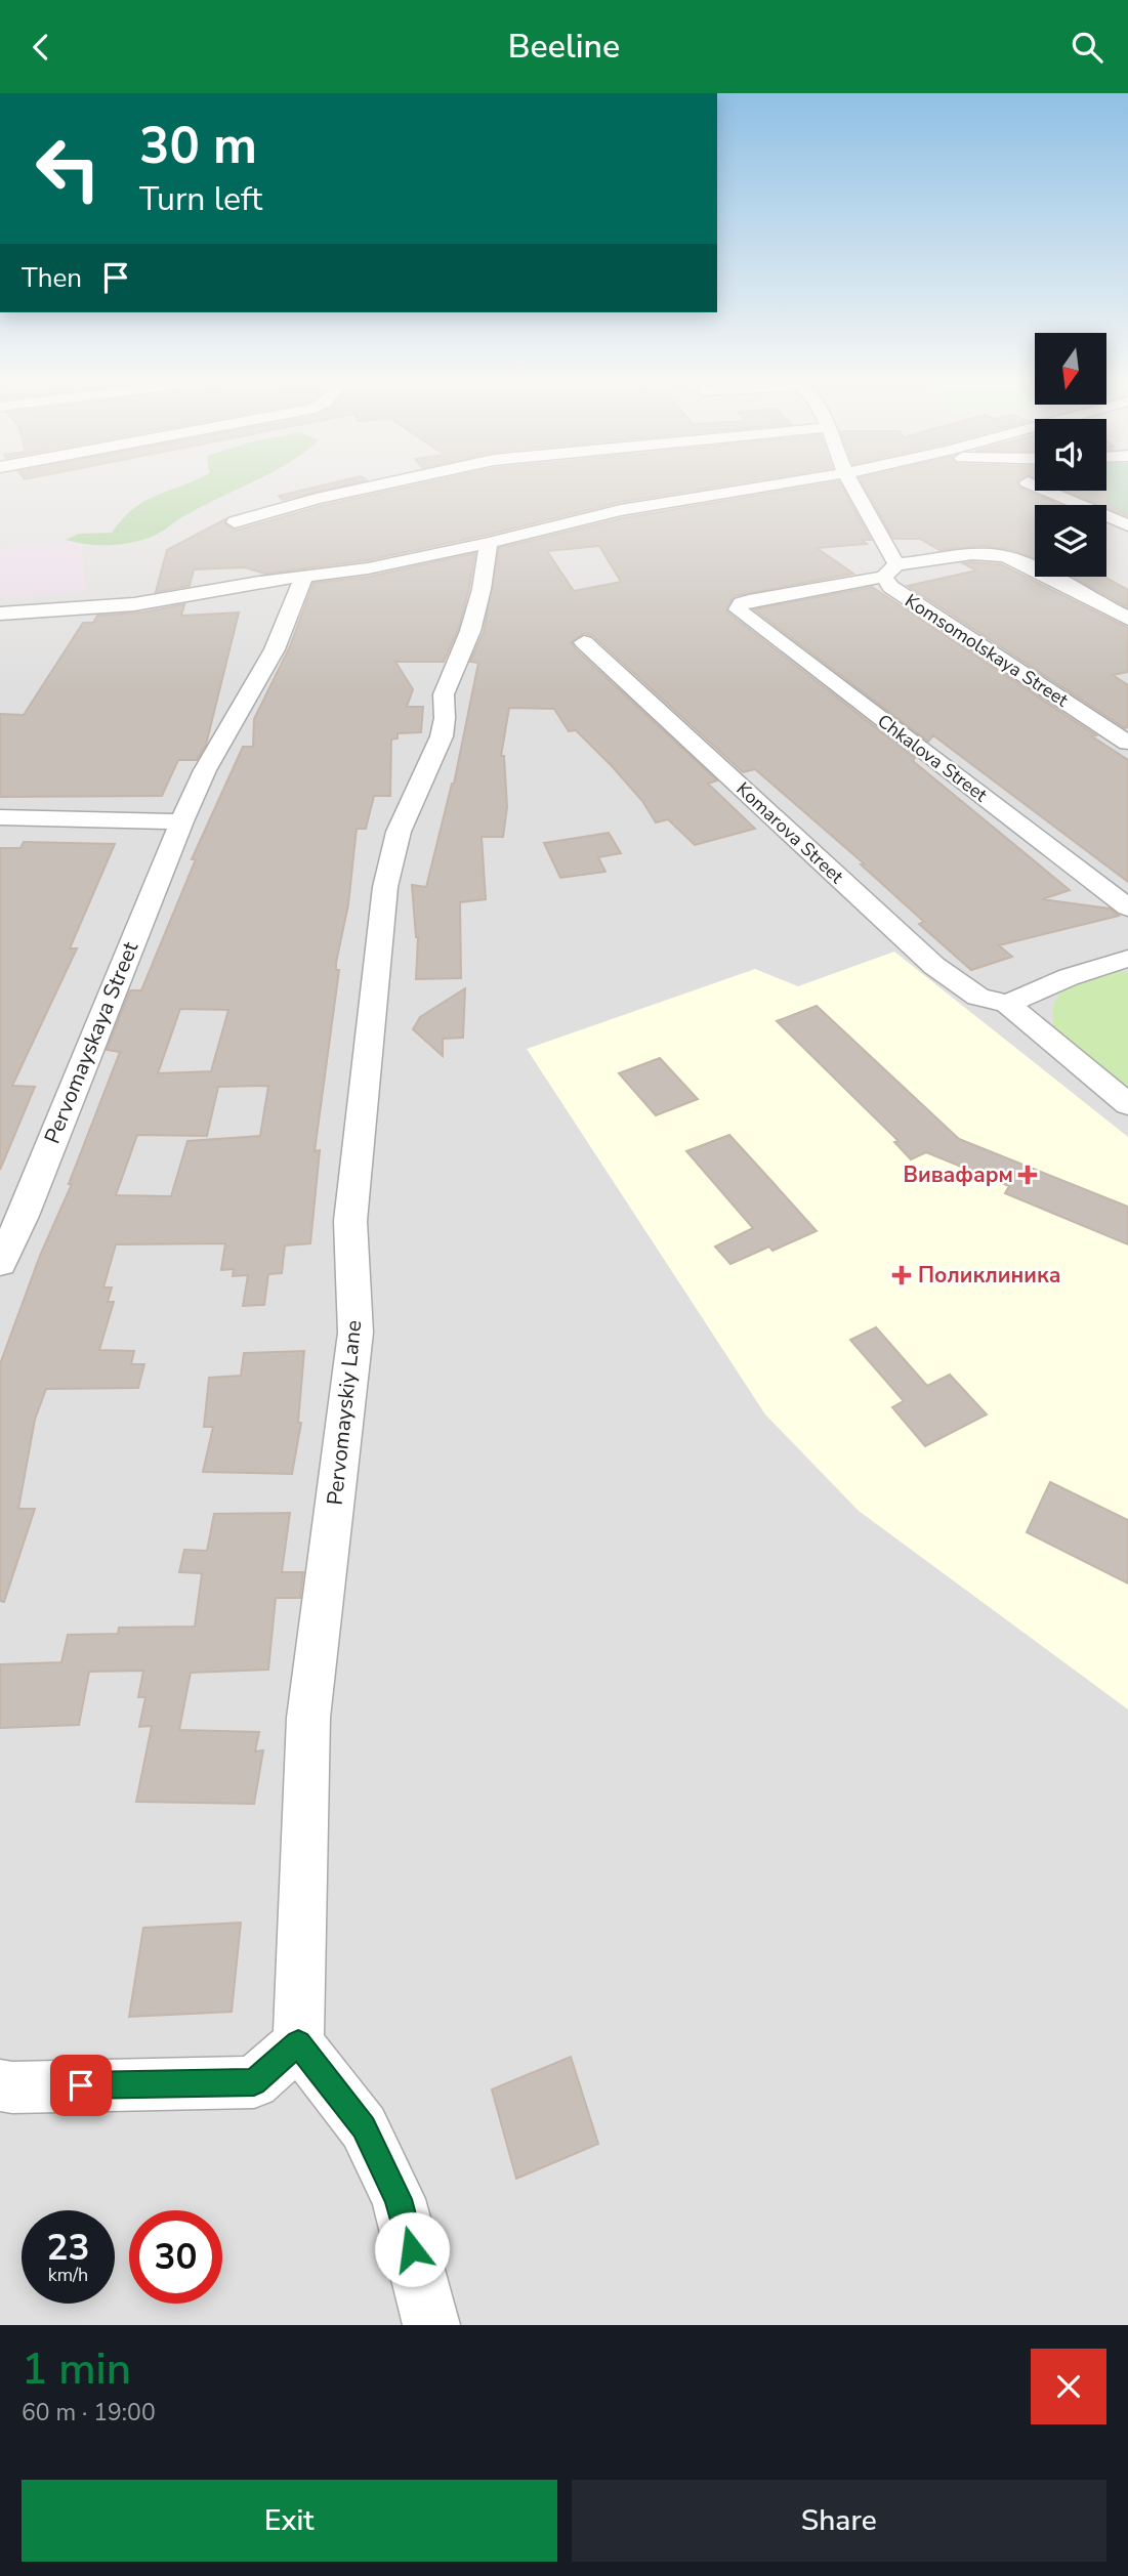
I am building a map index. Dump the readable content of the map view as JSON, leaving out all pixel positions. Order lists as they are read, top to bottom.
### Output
{
  "streets": {
    "street": [
      "Komsomolskaya Street",
      "Chkalova Street",
      "Komarova Street",
      "Pervomayskaya Street",
      "Pervomayskiy Lane"
    ]
  },
  "crossings": [
    ["Komsomolskaya Street", "Chkalova Street"]
  ],
  "places": {
    "health": ["Вивафарм", "Поликлиника"]
  },
  "north": "bottom",
  "page": {
    "header": "Beeline",
    "turn": ["30 m", "Turn left"],
    "then": "Then",
    "speed": "23 km/h",
    "limit": "30",
    "heading": ["1 min", "60 m · 19:00"],
    "buttons": ["Exit", "Share"]
  }
}
